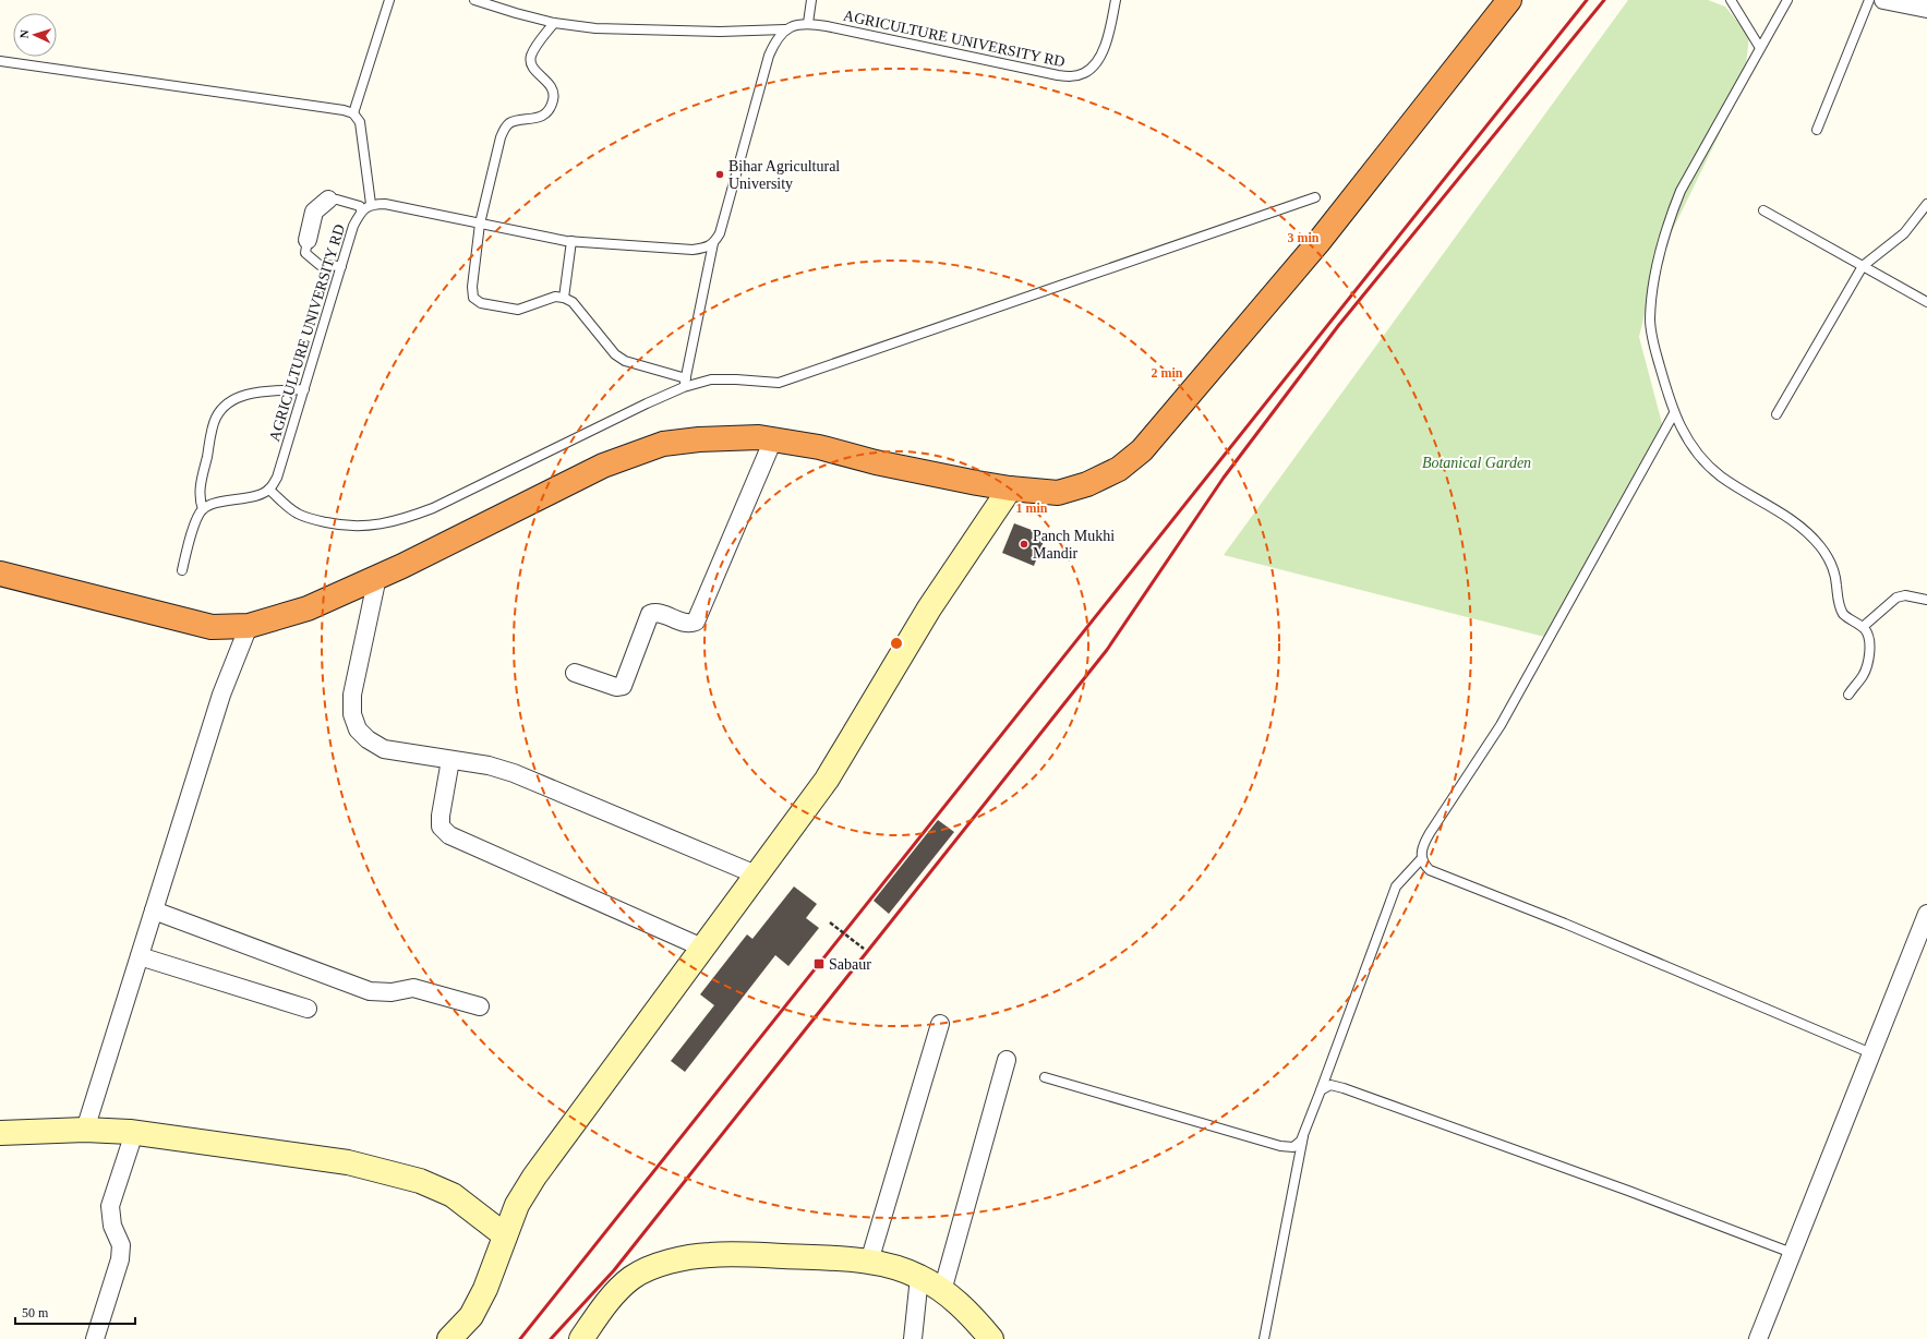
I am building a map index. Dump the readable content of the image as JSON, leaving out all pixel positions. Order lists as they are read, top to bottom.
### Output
{
  "streets": {
    "lane": ["AGRICULTURE UNIVERSITY RD"]
  },
  "parks": ["Botanical Garden"],
  "places": {
    "other": ["Bihar Agricultural University", "Panch Mukhi Mandir"],
    "transit": ["Sabaur"]
  },
  "scale_bar": "50 m",
  "north": "left",
  "rings": ["3 min", "2 min", "1 min"]
}
